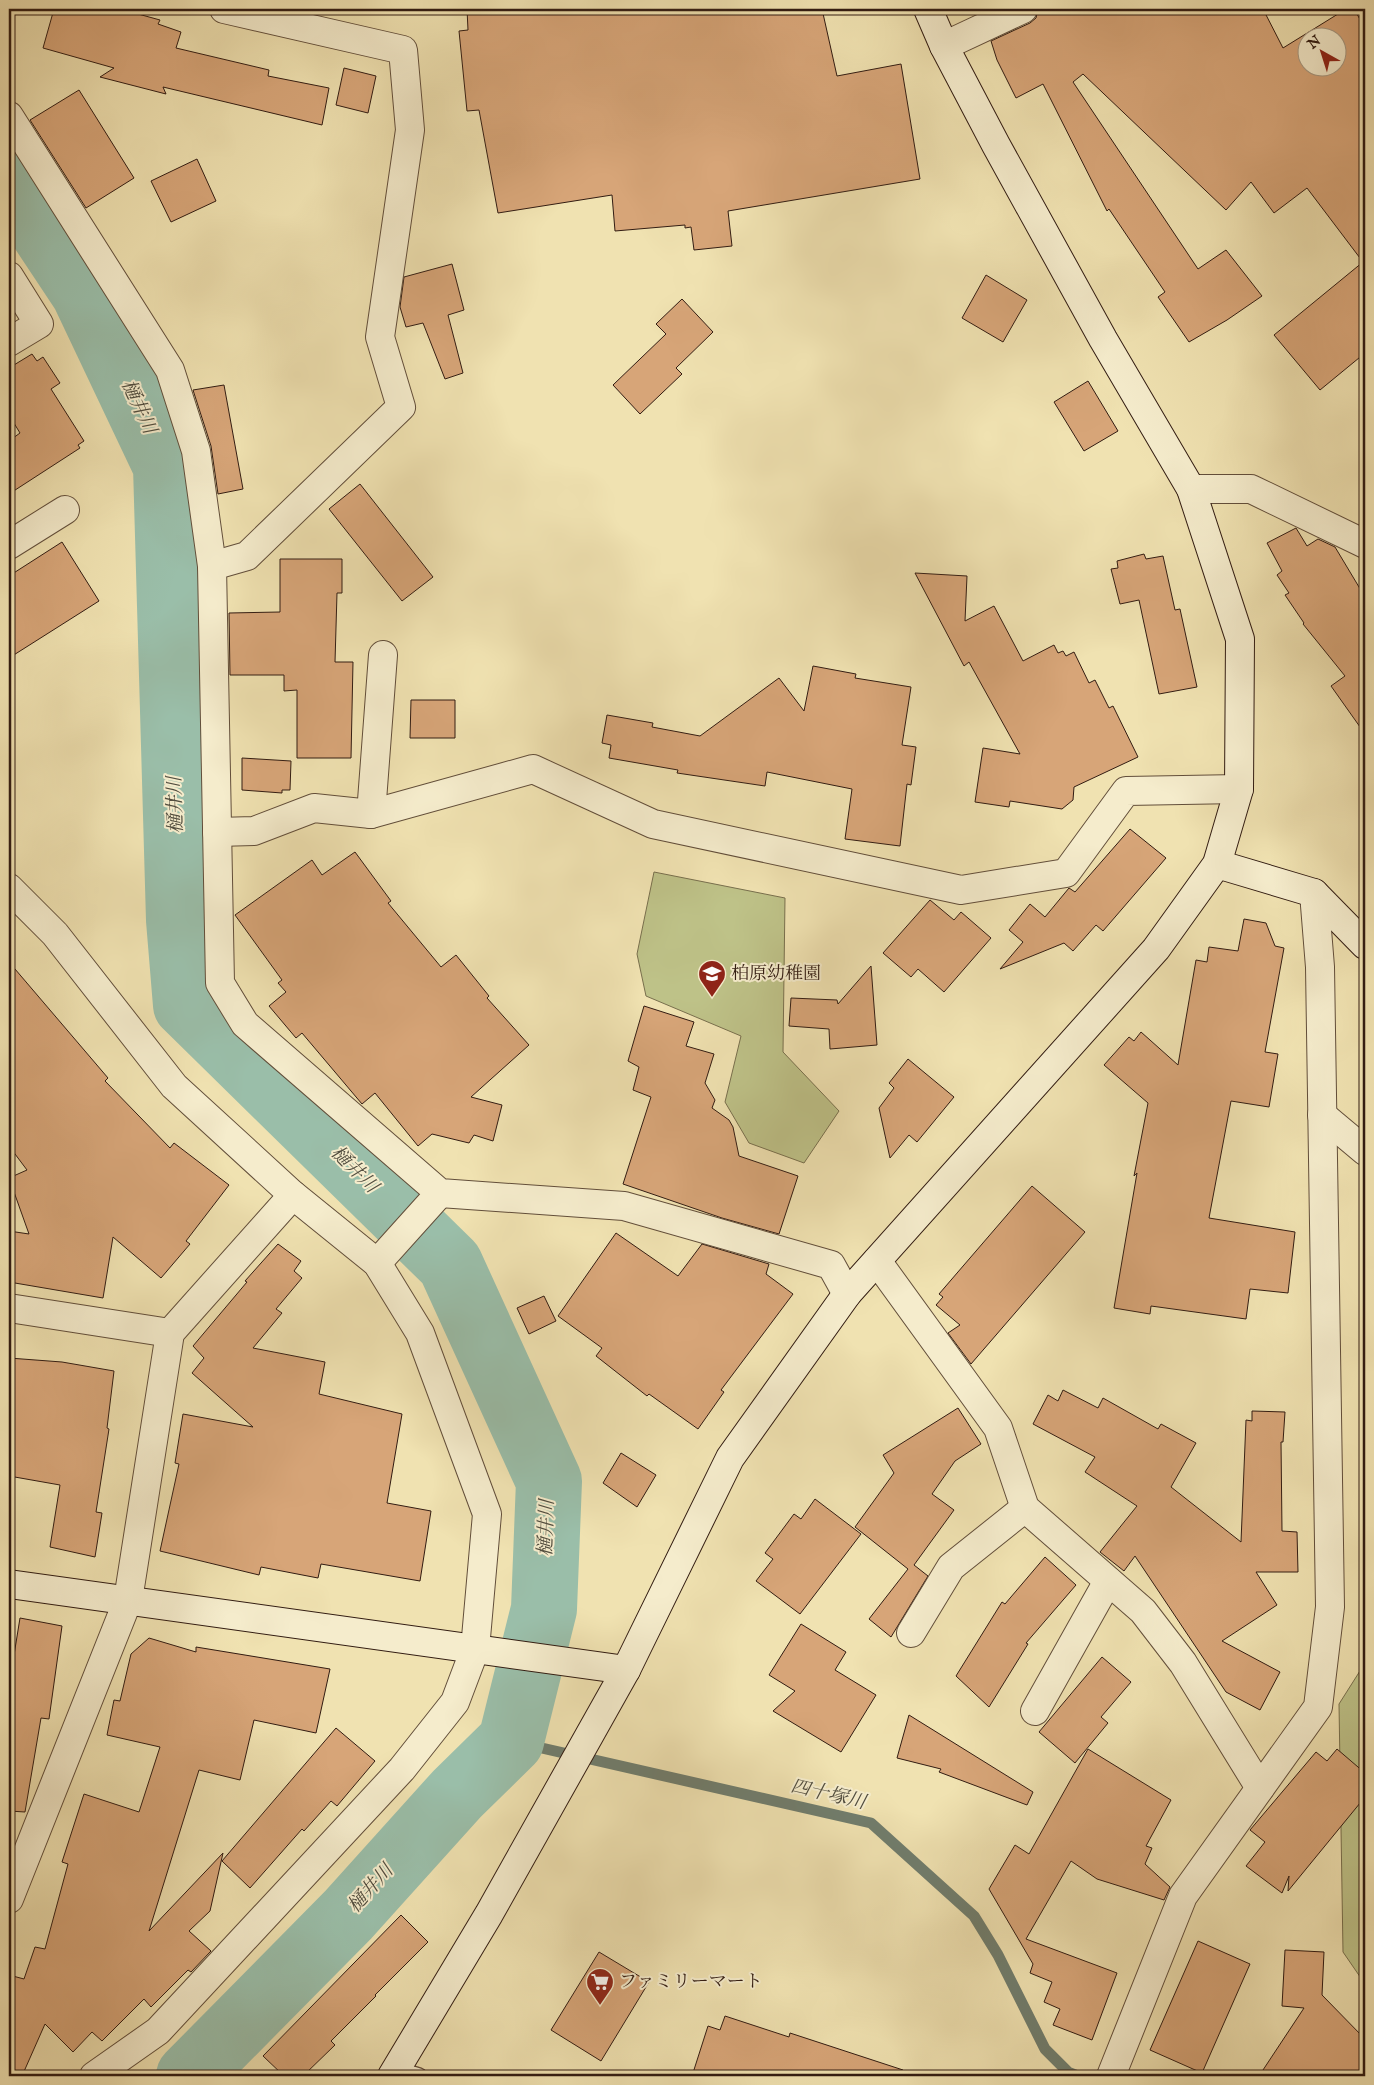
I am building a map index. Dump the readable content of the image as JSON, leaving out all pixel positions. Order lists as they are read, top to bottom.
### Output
{
  "water": ["樋井川", "四十塚川"],
  "places": {
    "school or university": ["柏原幼稚園"],
    "supermarket": ["ファミリーマート"]
  },
  "north": "top left"
}
